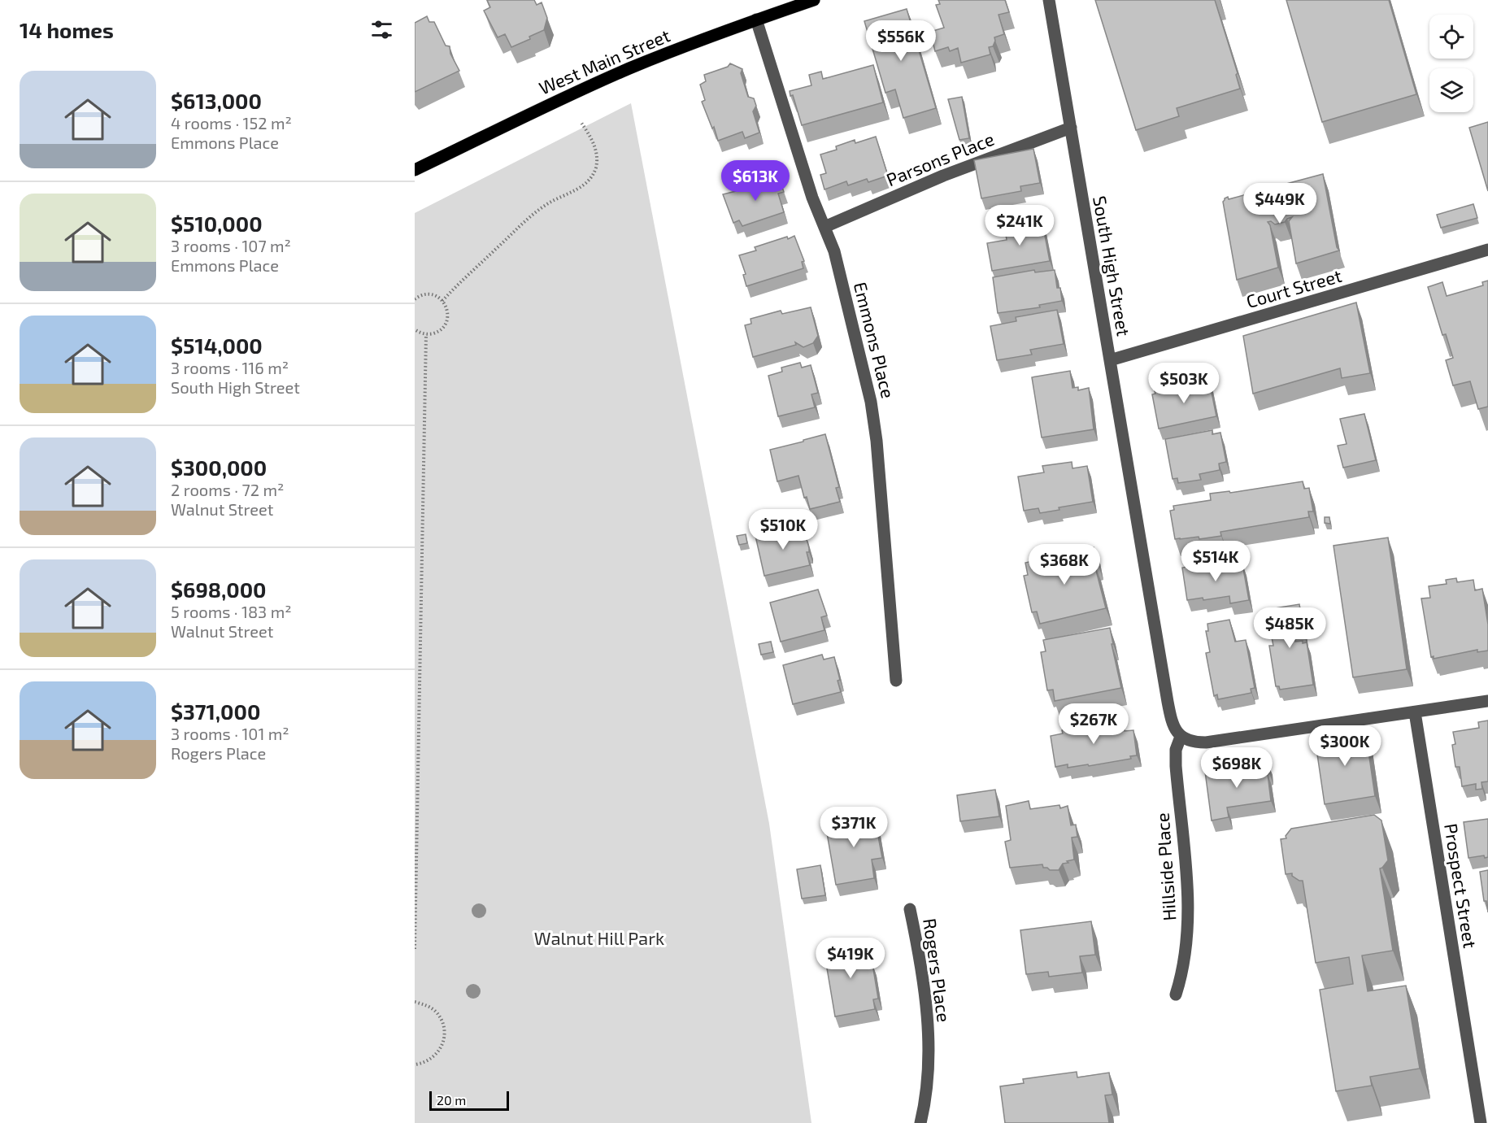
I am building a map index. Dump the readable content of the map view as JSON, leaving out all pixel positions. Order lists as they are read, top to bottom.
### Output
{
  "streets": {
    "main road": ["West Main Street"],
    "street": [
      "Parsons Place",
      "South High Street",
      "Court Street",
      "Emmons Place",
      "Hillside Place",
      "Prospect Street",
      "Rogers Place"
    ]
  },
  "crossings": [
    ["West Main Street", "Emmons Place"],
    ["Parsons Place", "South High Street"],
    ["Parsons Place", "Emmons Place"],
    ["South High Street", "Court Street"],
    ["South High Street", "Hillside Place"]
  ],
  "parks": ["Walnut Hill Park"],
  "scale_bar": "20 m",
  "page": {
    "heading": "14 homes",
    "price": [
      "$556K",
      "$613K",
      "$449K",
      "$241K",
      "$503K",
      "$510K",
      "$514K",
      "$368K",
      "$485K",
      "$267K",
      "$300K",
      "$698K",
      "$371K",
      "$419K"
    ],
    "list": [
      {
        "name": "$613,000",
        "note": "4 rooms · 152 m² · Emmons Place"
      },
      {
        "name": "$510,000",
        "note": "3 rooms · 107 m² · Emmons Place"
      },
      {
        "name": "$514,000",
        "note": "3 rooms · 116 m² · South High Street"
      },
      {
        "name": "$300,000",
        "note": "2 rooms · 72 m² · Walnut Street"
      },
      {
        "name": "$698,000",
        "note": "5 rooms · 183 m² · Walnut Street"
      },
      {
        "name": "$371,000",
        "note": "3 rooms · 101 m² · Rogers Place"
      }
    ],
    "scale": "20 m"
  }
}
